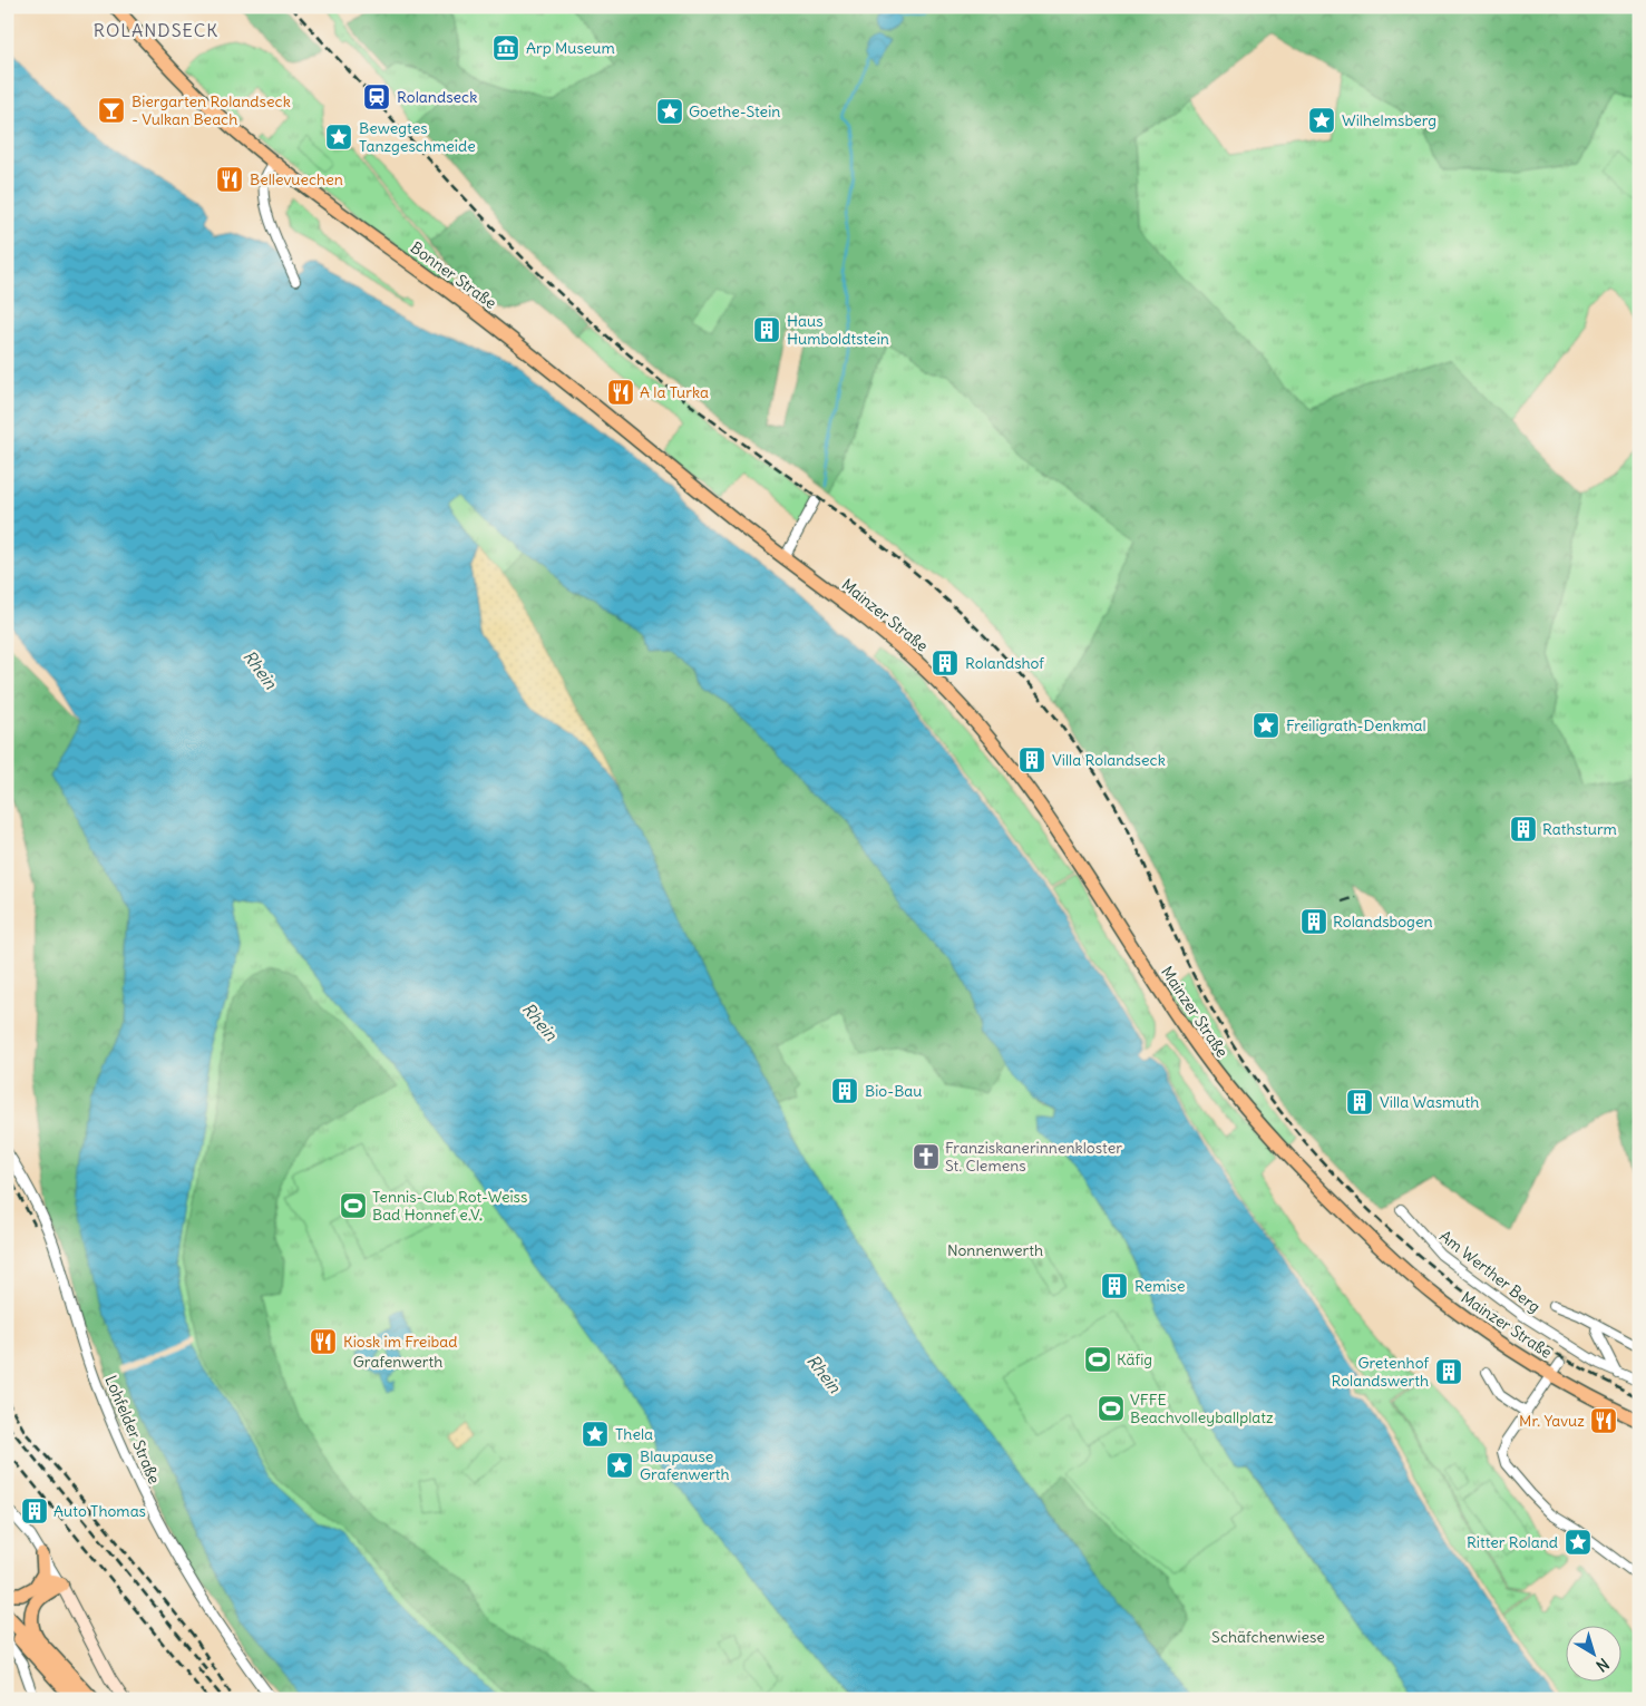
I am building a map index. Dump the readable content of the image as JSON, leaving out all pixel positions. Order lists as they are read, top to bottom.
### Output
{
  "streets": {
    "main road": ["Bonner Straße", "Mainzer Straße"],
    "street": ["Am Werther Berg", "Lohfelder Straße"]
  },
  "crossings": [
    ["Bonner Straße", "Mainzer Straße"]
  ],
  "districts": ["ROLANDSECK"],
  "water": ["Rhein"],
  "parks": ["Nonnenwerth", "Grafenwerth", "Schäfchenwiese"],
  "places": {
    "museum": ["Arp Museum"],
    "station": ["Rolandseck"],
    "bar": ["Biergarten Rolandseck - Vulkan Beach"],
    "place": [
      "Goethe-Stein",
      "Wilhelmsberg",
      "Bewegtes Tanzgeschmeide",
      "Freiligrath-Denkmal",
      "Thela",
      "Blaupause Grafenwerth",
      "Ritter Roland"
    ],
    "restaurant": [
      "Bellevuechen",
      "A la Turka",
      "Kiosk im Freibad",
      "Mr. Yavuz"
    ],
    "building": [
      "Haus Humboldtstein",
      "Rolandshof",
      "Villa Rolandseck",
      "Rathsturm",
      "Rolandsbogen",
      "Bio-Bau",
      "Villa Wasmuth",
      "Remise",
      "Gretenhof Rolandswerth",
      "Auto Thomas"
    ],
    "church": ["Franziskanerinnenkloster St. Clemens"],
    "sports": ["Tennis-Club Rot-Weiss Bad Honnef e.V.", "Käfig", "VFFE Beachvolleyballplatz"]
  },
  "north": "bottom right"
}
